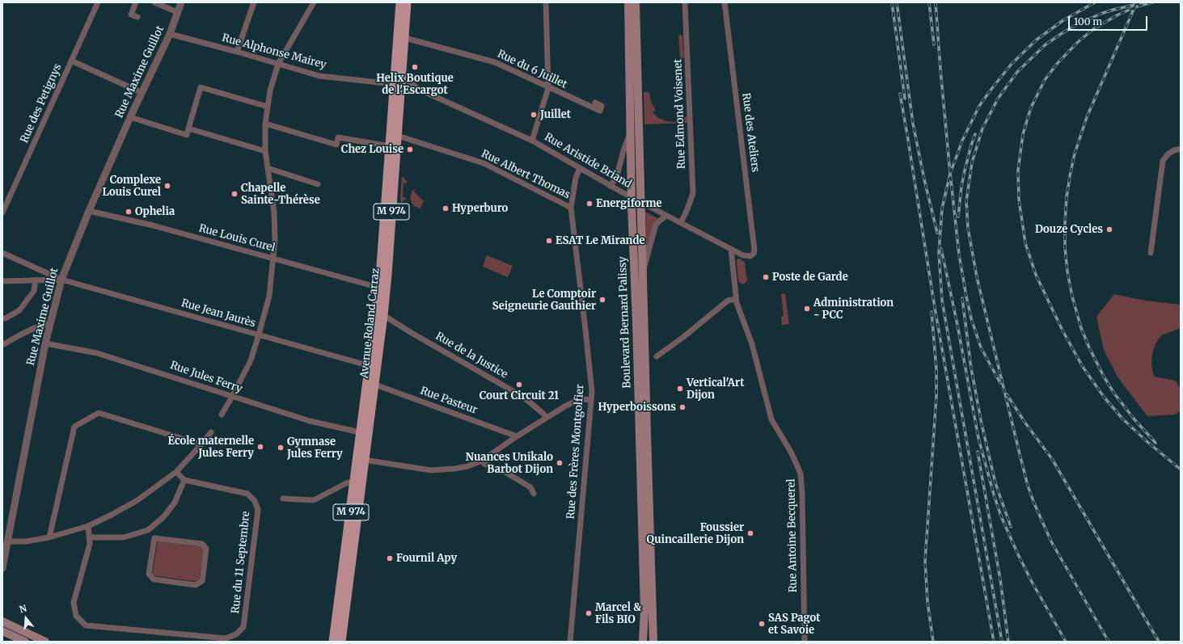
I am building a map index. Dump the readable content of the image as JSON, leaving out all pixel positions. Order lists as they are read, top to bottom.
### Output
{
  "streets": {
    "main road": ["M 974", "Boulevard Bernard Palissy", "Avenue Roland Carraz"],
    "street": [
      "Rue Alphonse Mairey",
      "Rue du 6 Juillet",
      "Rue Maxime Guillot",
      "Rue des Petignys",
      "Rue Edmond Voisenet",
      "Rue des Ateliers",
      "Rue Aristide Briand",
      "Rue Albert Thomas",
      "Rue Louis Curel",
      "Rue Jean Jaurès",
      "Rue de la Justice",
      "Rue Jules Ferry",
      "Rue Pasteur",
      "Rue des Frères Montgolfier",
      "Rue Antoine Becquerel",
      "Rue du 11 Septembre"
    ]
  },
  "crossings": [
    ["Rue Alphonse Mairey", "Rue Maxime Guillot"],
    ["Rue Alphonse Mairey", "Rue Aristide Briand"],
    ["Rue Alphonse Mairey", "Avenue Roland Carraz"],
    ["Rue du 6 Juillet", "Avenue Roland Carraz"],
    ["Rue Maxime Guillot", "Rue Louis Curel"],
    ["Rue Maxime Guillot", "Rue Jean Jaurès"],
    ["Rue Maxime Guillot", "Rue Jules Ferry"],
    ["Rue Edmond Voisenet", "Rue Aristide Briand"],
    ["Rue des Ateliers", "Rue Aristide Briand"],
    ["Rue Aristide Briand", "Boulevard Bernard Palissy"],
    ["Rue Aristide Briand", "Avenue Roland Carraz"],
    ["Rue Aristide Briand", "Rue des Frères Montgolfier"],
    ["Rue Aristide Briand", "Rue Antoine Becquerel"],
    ["Rue Albert Thomas", "Avenue Roland Carraz"],
    ["Rue Albert Thomas", "Rue des Frères Montgolfier"],
    ["Rue Louis Curel", "Avenue Roland Carraz"],
    ["Rue Jean Jaurès", "Avenue Roland Carraz"],
    ["Avenue Roland Carraz", "Rue de la Justice"],
    ["Avenue Roland Carraz", "Rue Jules Ferry"],
    ["Avenue Roland Carraz", "Rue Pasteur"]
  ],
  "places": [
    "Helix Boutique de l'Escargot",
    "Juillet",
    "Chez Louise",
    "Complexe Louis Curel",
    "Chapelle Sainte-Thérèse",
    "Energiforme",
    "Hyperburo",
    "Ophelia",
    "Douze Cycles",
    "ESAT Le Mirande",
    "Poste de Garde",
    "Le Comptoir Seigneurie Gauthier",
    "Administration - PCC",
    "Court Circuit 21",
    "Vertical'Art Dijon",
    "Hyperboissons",
    "École maternelle Jules Ferry",
    "Gymnase Jules Ferry",
    "Nuances Unikalo Barbot Dijon",
    "Foussier Quincaillerie Dijon",
    "Fournil Apy",
    "Marcel & Fils BIO",
    "SAS Pagot et Savoie"
  ],
  "scale_bar": "100 m",
  "north": "top"
}
